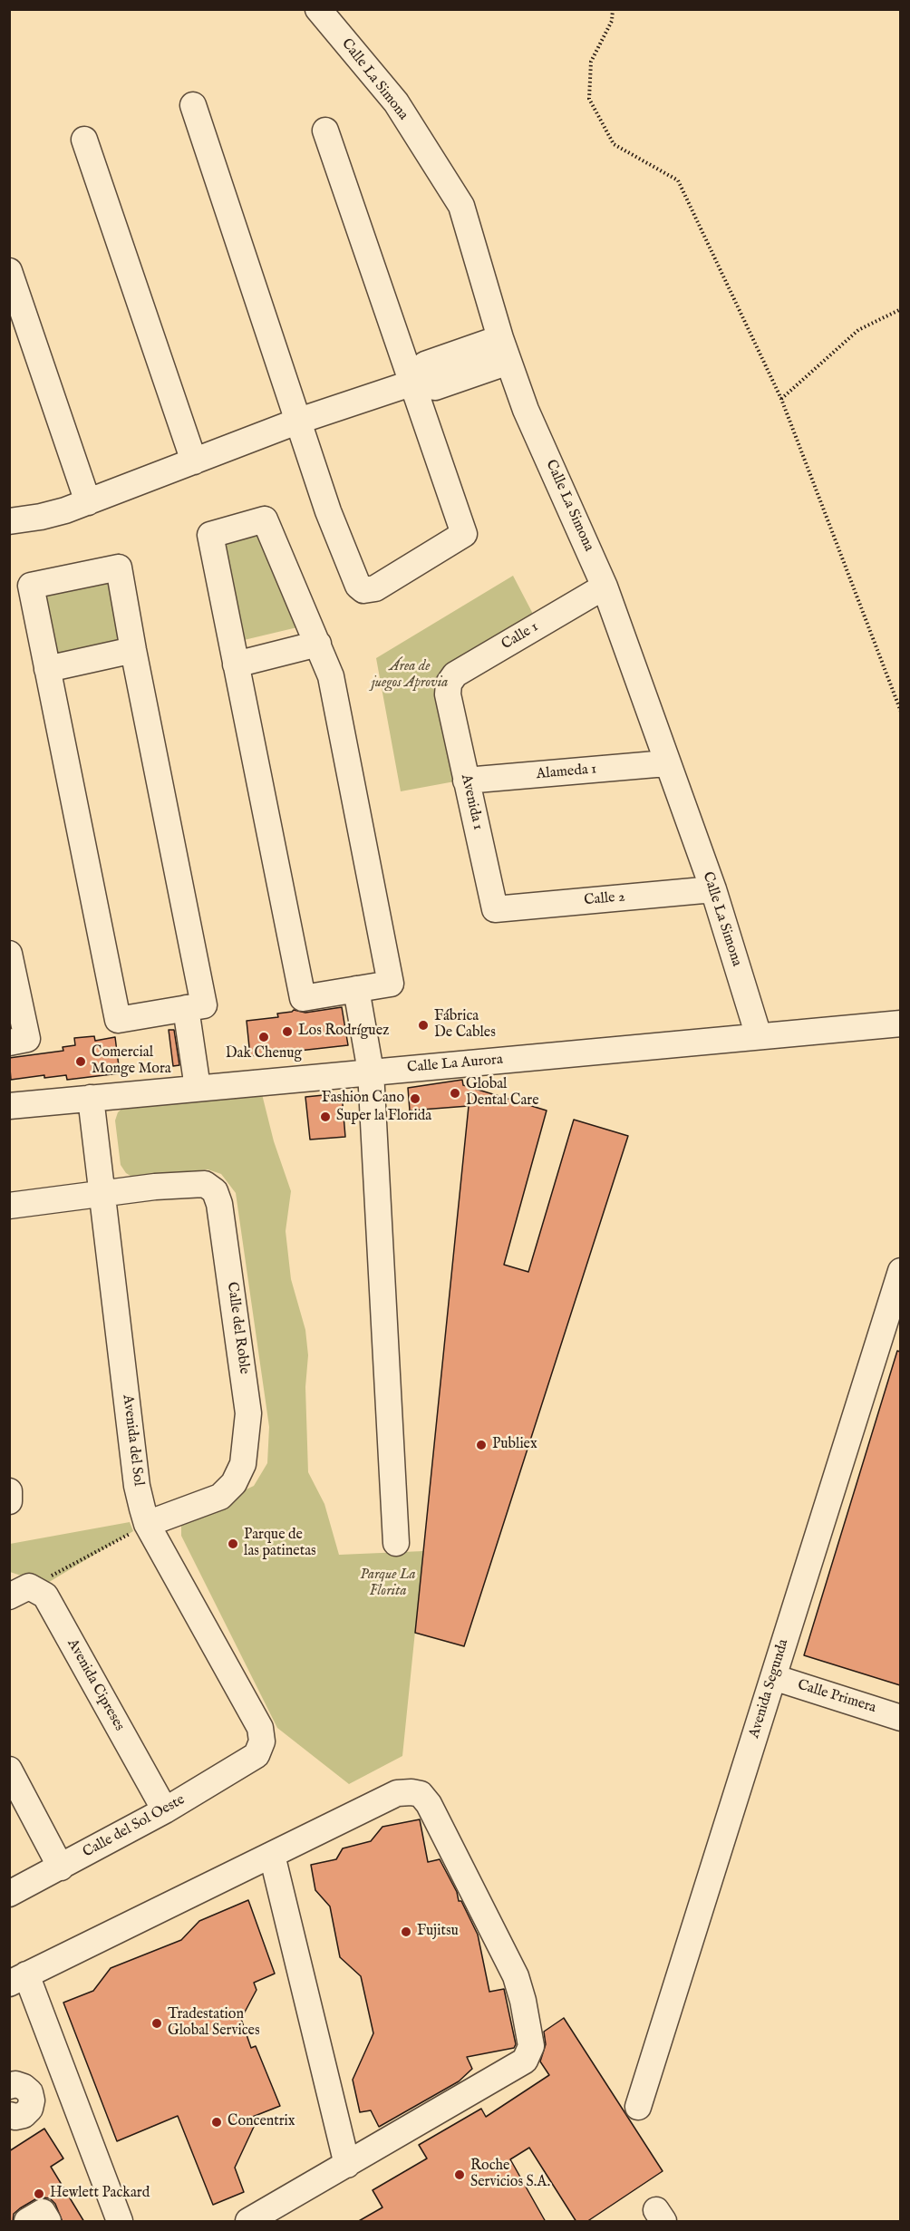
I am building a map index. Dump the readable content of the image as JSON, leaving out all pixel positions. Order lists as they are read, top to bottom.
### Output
{
  "streets": {
    "street": [
      "Calle La Simona",
      "Calle 1",
      "Alameda 1",
      "Avenida 1",
      "Calle 2",
      "Calle La Aurora",
      "Calle del Roble",
      "Avenida del Sol",
      "Avenida Cipreses",
      "Avenida Segunda",
      "Calle Primera",
      "Calle del Sol Oeste"
    ]
  },
  "crossings": [
    ["Calle La Simona", "Calle 1"],
    ["Calle La Simona", "Alameda 1"],
    ["Calle La Simona", "Calle 2"],
    ["Calle La Simona", "Calle La Aurora"],
    ["Calle 1", "Avenida 1"],
    ["Alameda 1", "Avenida 1"],
    ["Avenida 1", "Calle 2"],
    ["Calle La Aurora", "Avenida del Sol"],
    ["Calle del Roble", "Avenida del Sol"],
    ["Avenida del Sol", "Calle del Sol Oeste"],
    ["Avenida Cipreses", "Calle del Sol Oeste"],
    ["Avenida Segunda", "Calle Primera"]
  ],
  "parks": ["Área de juegos Aprovia", "Parque La Florita"],
  "places": [
    "Fábrica De Cables",
    "Los Rodríguez",
    "Dak Chenug",
    "Comercial Monge Mora",
    "Global Dental Care",
    "Fashion Cano",
    "Super la Florida",
    "Publiex",
    "Parque de las patinetas",
    "Fujitsu",
    "Tradestation Global Services",
    "Concentrix",
    "Roche Servicios S.A.",
    "Hewlett Packard"
  ]
}
